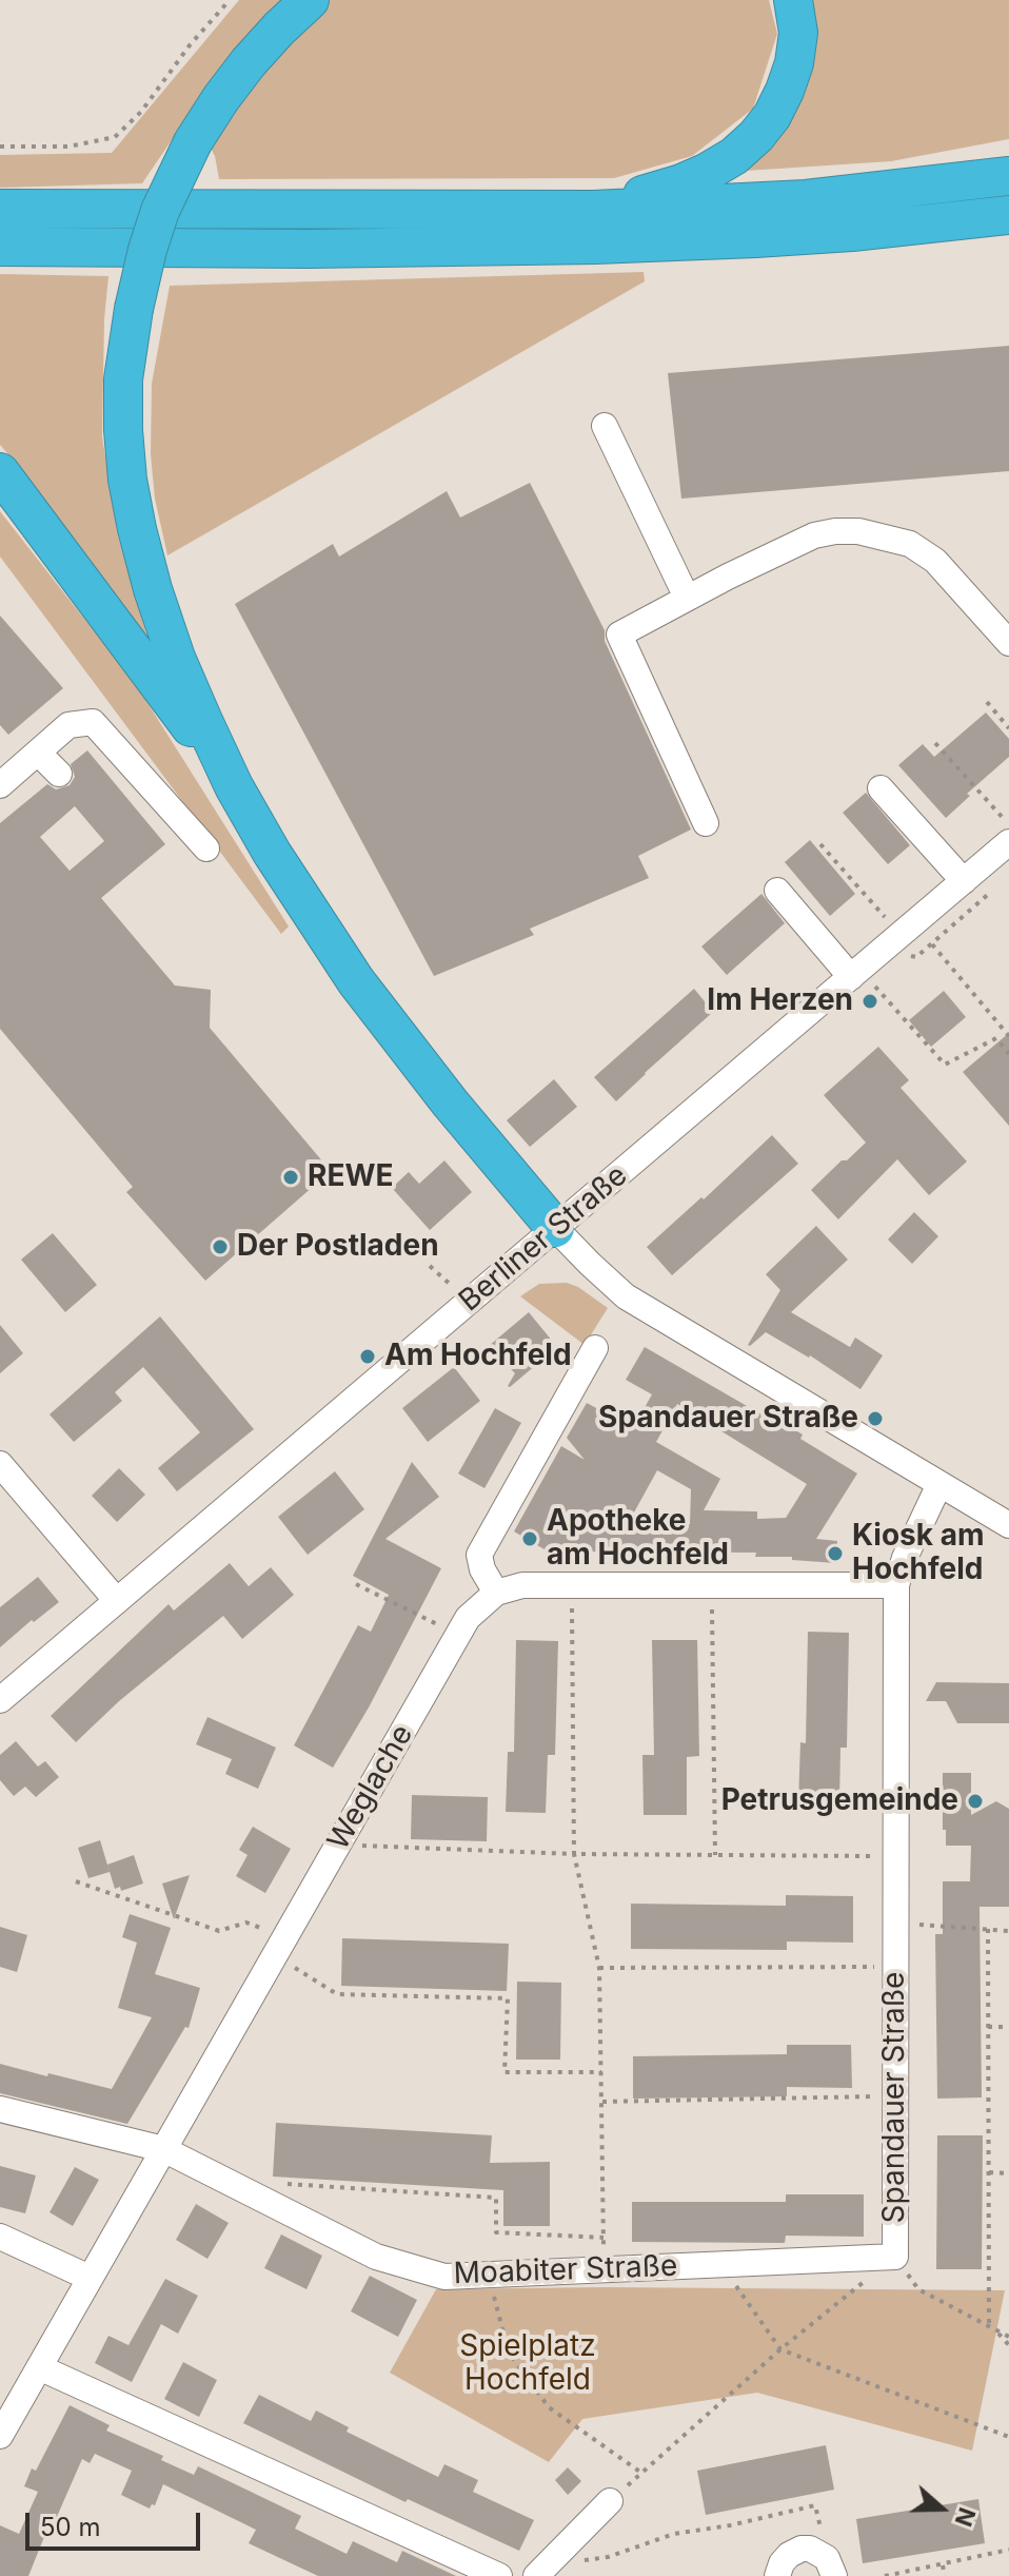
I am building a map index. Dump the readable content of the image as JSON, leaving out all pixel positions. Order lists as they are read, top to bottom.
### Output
{
  "streets": {
    "street": [
      "Berliner Straße",
      "Weglache",
      "Spandauer Straße",
      "Moabiter Straße"
    ]
  },
  "crossings": [
    ["Weglache", "Moabiter Straße"],
    ["Spandauer Straße", "Moabiter Straße"]
  ],
  "parks": ["Spielplatz Hochfeld"],
  "places": [
    "Im Herzen",
    "REWE",
    "Der Postladen",
    "Am Hochfeld",
    "Spandauer Straße",
    "Apotheke am Hochfeld",
    "Kiosk am Hochfeld",
    "Petrusgemeinde"
  ],
  "scale_bar": "50 m",
  "north": "right"
}
